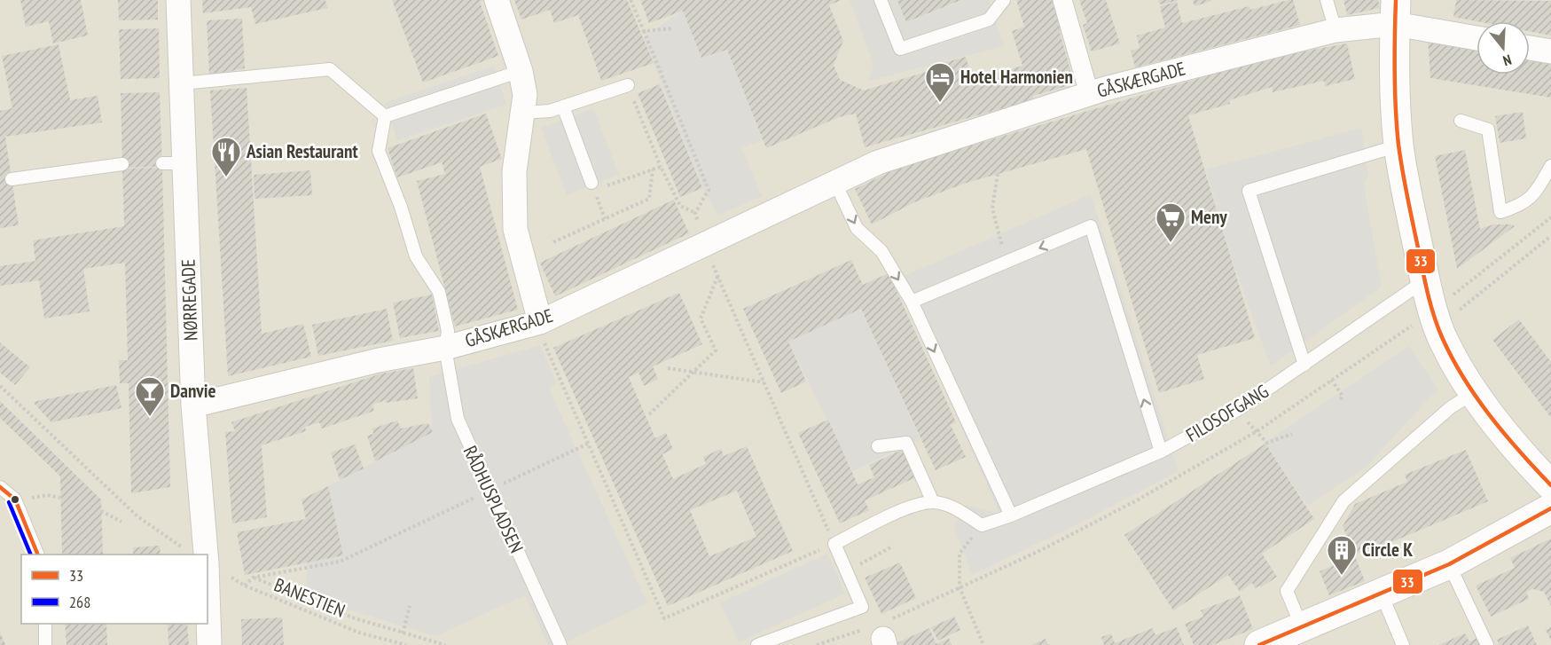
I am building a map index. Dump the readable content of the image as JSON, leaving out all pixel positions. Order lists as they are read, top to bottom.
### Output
{
  "streets": {
    "street": ["GÅSKÆRGADE", "NØRREGADE"],
    "lane": ["FILOSOFGANG", "RÅDHUSPLADSEN"],
    "path": ["BANESTIEN"]
  },
  "crossings": [
    ["GÅSKÆRGADE", "NØRREGADE"],
    ["GÅSKÆRGADE", "RÅDHUSPLADSEN"]
  ],
  "places": {
    "hotel": ["Hotel Harmonien"],
    "restaurant": ["Asian Restaurant"],
    "supermarket": ["Meny"],
    "bar": ["Danvie"],
    "building": ["Circle K"]
  },
  "lines": ["transit line 33", "transit line 268"],
  "legend": ["33", "268"],
  "north": "bottom"
}
